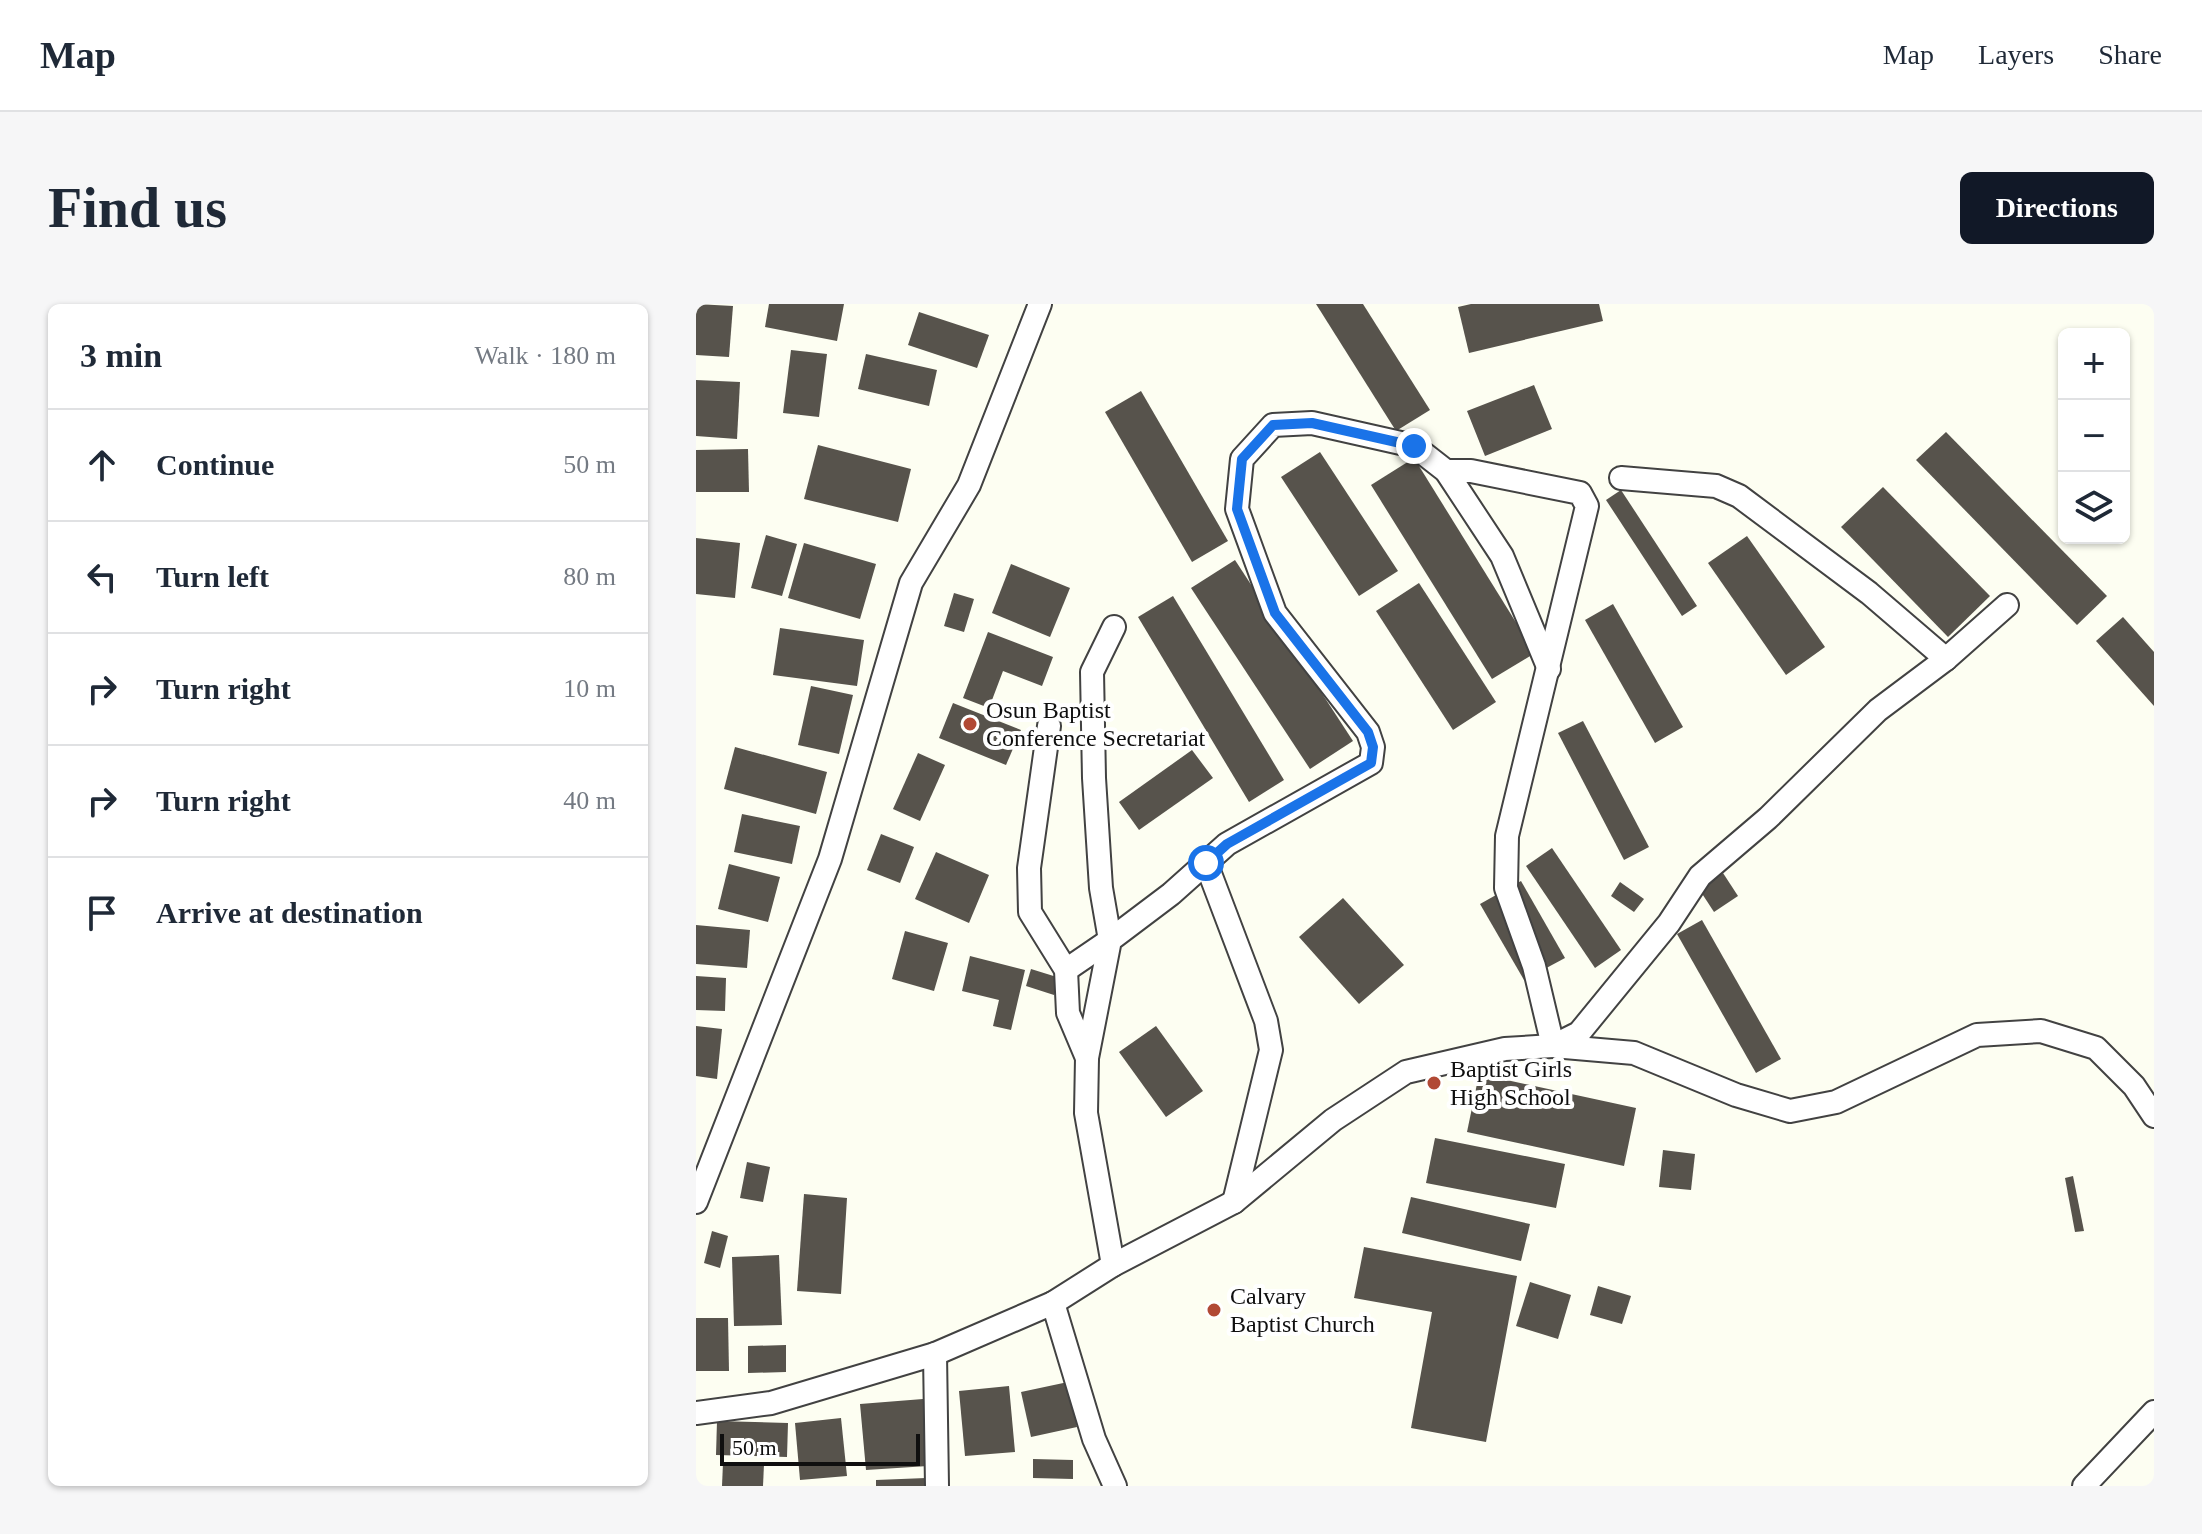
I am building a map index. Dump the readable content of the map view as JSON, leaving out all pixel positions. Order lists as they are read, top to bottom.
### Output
{
  "places": ["Osun Baptist Conference Secretariat", "Baptist Girls High School", "Calvary Baptist Church"],
  "scale_bar": "50 m",
  "page": {
    "header": "Map",
    "nav": ["Map", "Layers", "Share"],
    "buttons": "Directions",
    "title": "Find us",
    "heading": ["3 min", "Walk · 180 m"],
    "map_buttons": ["+", "−"],
    "list": [
      ["Continue", "50 m"],
      ["Turn left", "80 m"],
      ["Turn right", "10 m"],
      ["Turn right", "40 m"],
      "Arrive at destination"
    ],
    "scale": "50 m"
  }
}
